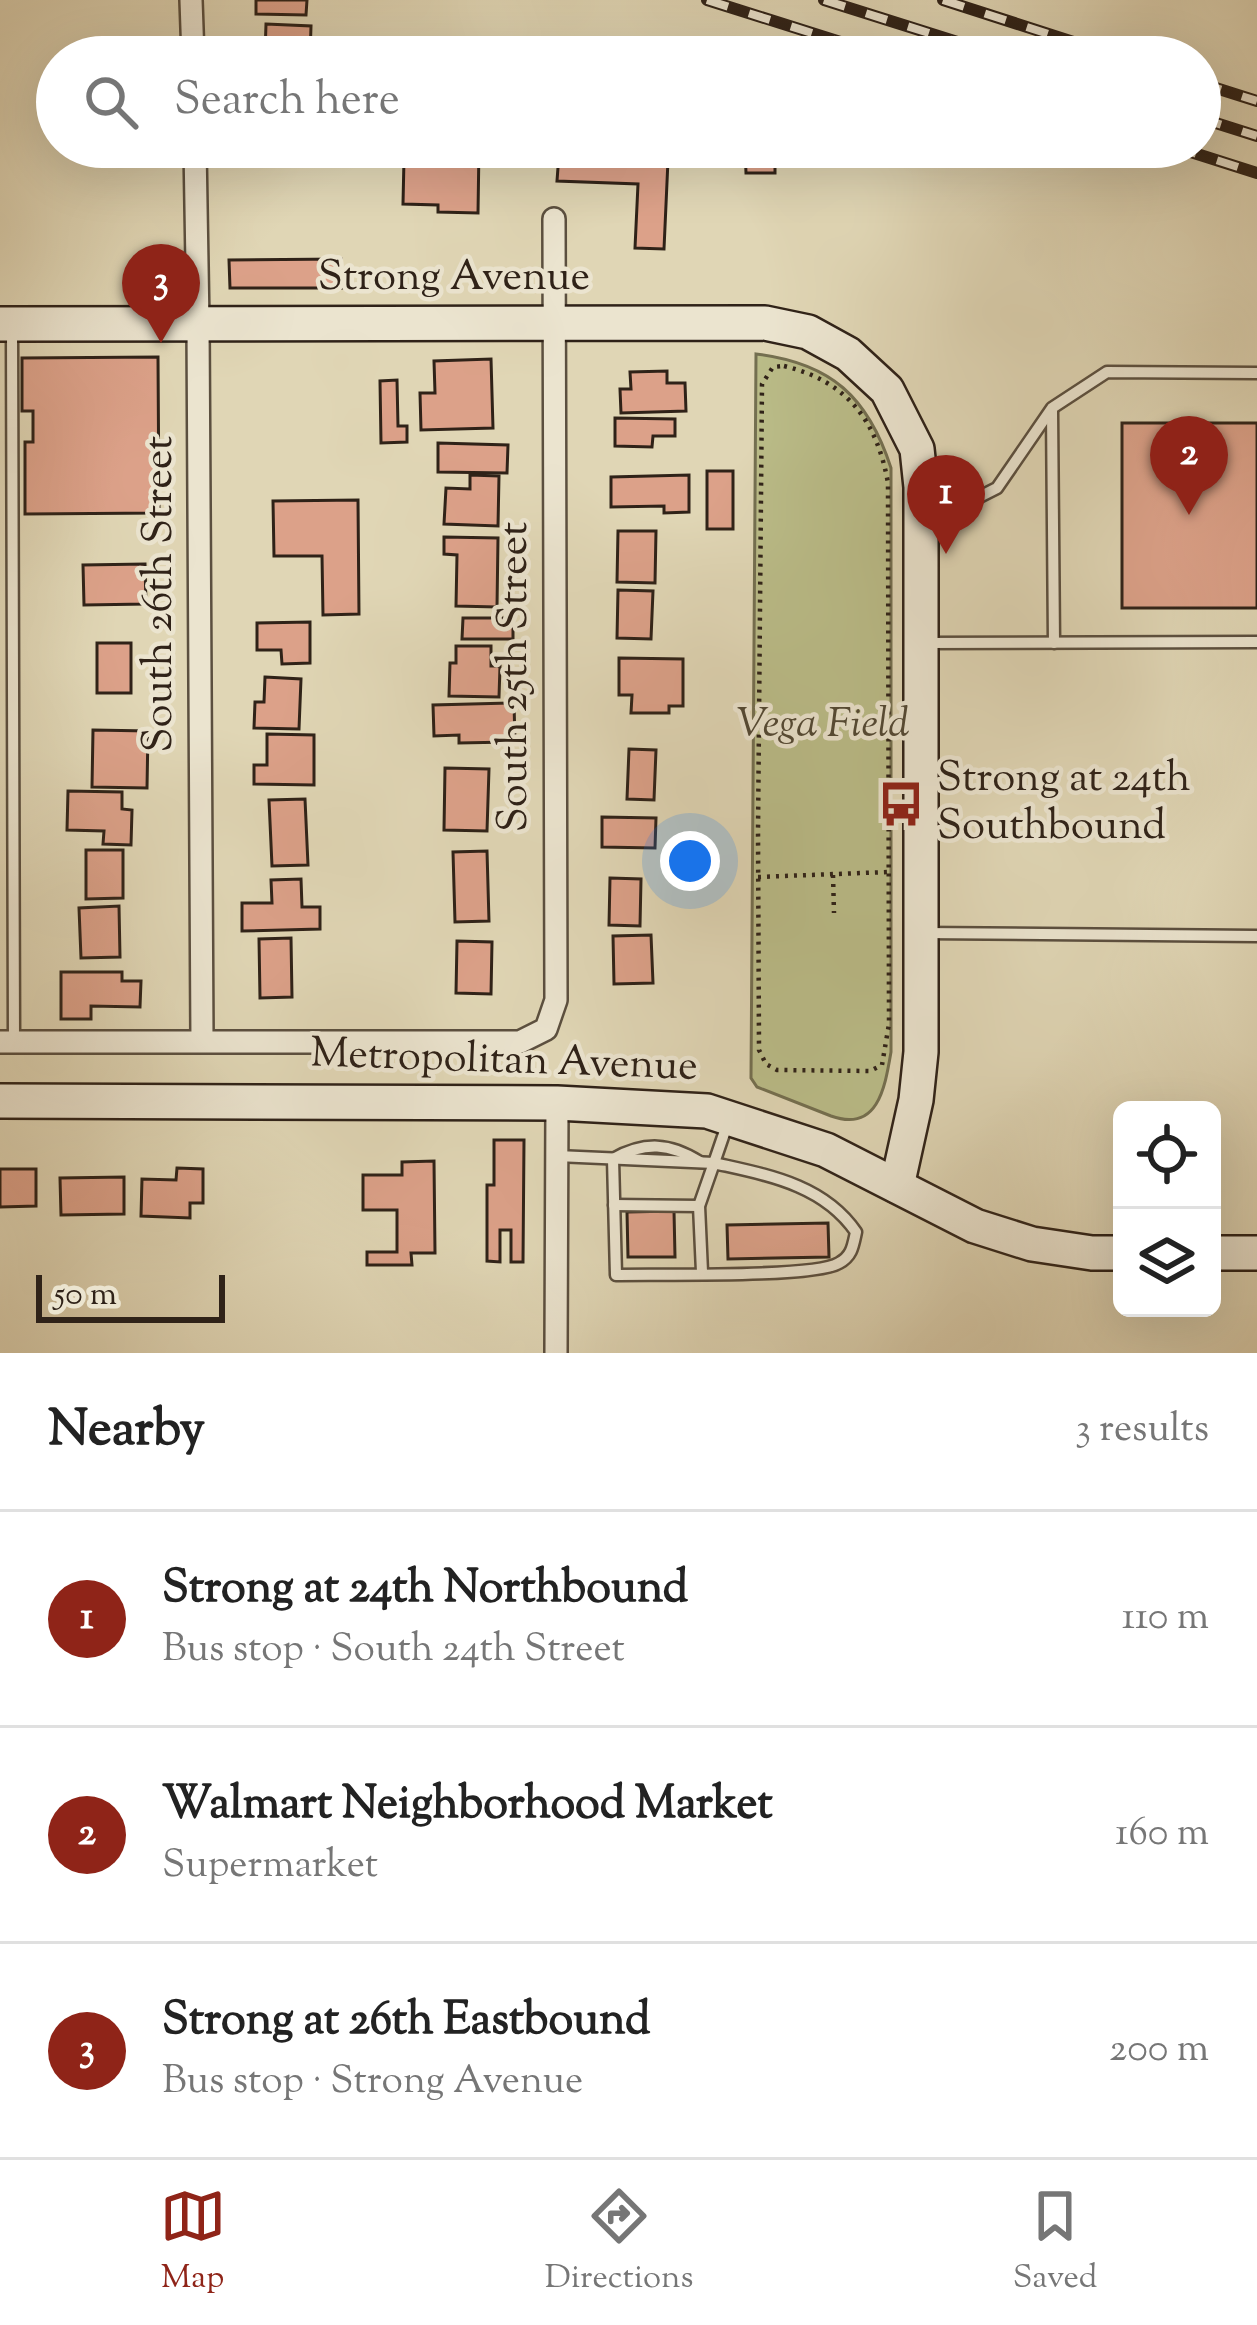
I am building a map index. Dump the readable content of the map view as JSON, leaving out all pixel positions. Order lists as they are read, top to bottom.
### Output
{
  "streets": {
    "street": [
      "Strong Avenue",
      "South 26th Street",
      "South 25th Street",
      "Metropolitan Avenue"
    ]
  },
  "crossings": [
    ["Strong Avenue", "South 26th Street"],
    ["Strong Avenue", "South 25th Street"],
    ["South 26th Street", "South 25th Street"]
  ],
  "parks": ["Vega Field"],
  "places": {
    "bus stop": ["Strong at 24th Southbound"]
  },
  "scale_bar": "50 m",
  "page": {
    "search": "Search here",
    "pins": ["3", "2", "1"],
    "scale": "50 m",
    "heading": ["Nearby", "3 results"],
    "list": [
      {
        "mark": "1",
        "name": "Strong at 24th Northbound",
        "note": "Bus stop · South 24th Street",
        "value": "110 m"
      },
      {
        "mark": "2",
        "name": "Walmart Neighborhood Market",
        "note": "Supermarket",
        "value": "160 m"
      },
      {
        "mark": "3",
        "name": "Strong at 26th Eastbound",
        "note": "Bus stop · Strong Avenue",
        "value": "200 m"
      }
    ],
    "nav": ["Map", "Directions", "Saved"]
  }
}
